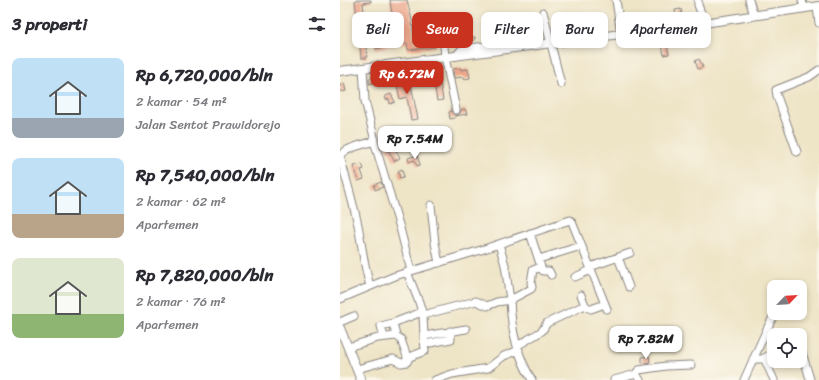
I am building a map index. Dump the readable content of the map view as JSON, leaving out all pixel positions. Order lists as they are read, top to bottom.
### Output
{
  "north": "top right",
  "page": {
    "heading": "3 properti",
    "chip": [
      "Beli",
      "Sewa",
      "Filter",
      "Baru",
      "Apartemen"
    ],
    "list": [
      {
        "name": "Rp 6,720,000/bln",
        "note": "2 kamar · 54 m² · Jalan Sentot Prawidorejo"
      },
      {
        "name": "Rp 7,540,000/bln",
        "note": "2 kamar · 62 m² · Apartemen"
      },
      {
        "name": "Rp 7,820,000/bln",
        "note": "2 kamar · 76 m² · Apartemen"
      }
    ],
    "price": ["Rp 6.72M", "Rp 7.54M", "Rp 7.82M"]
  }
}
